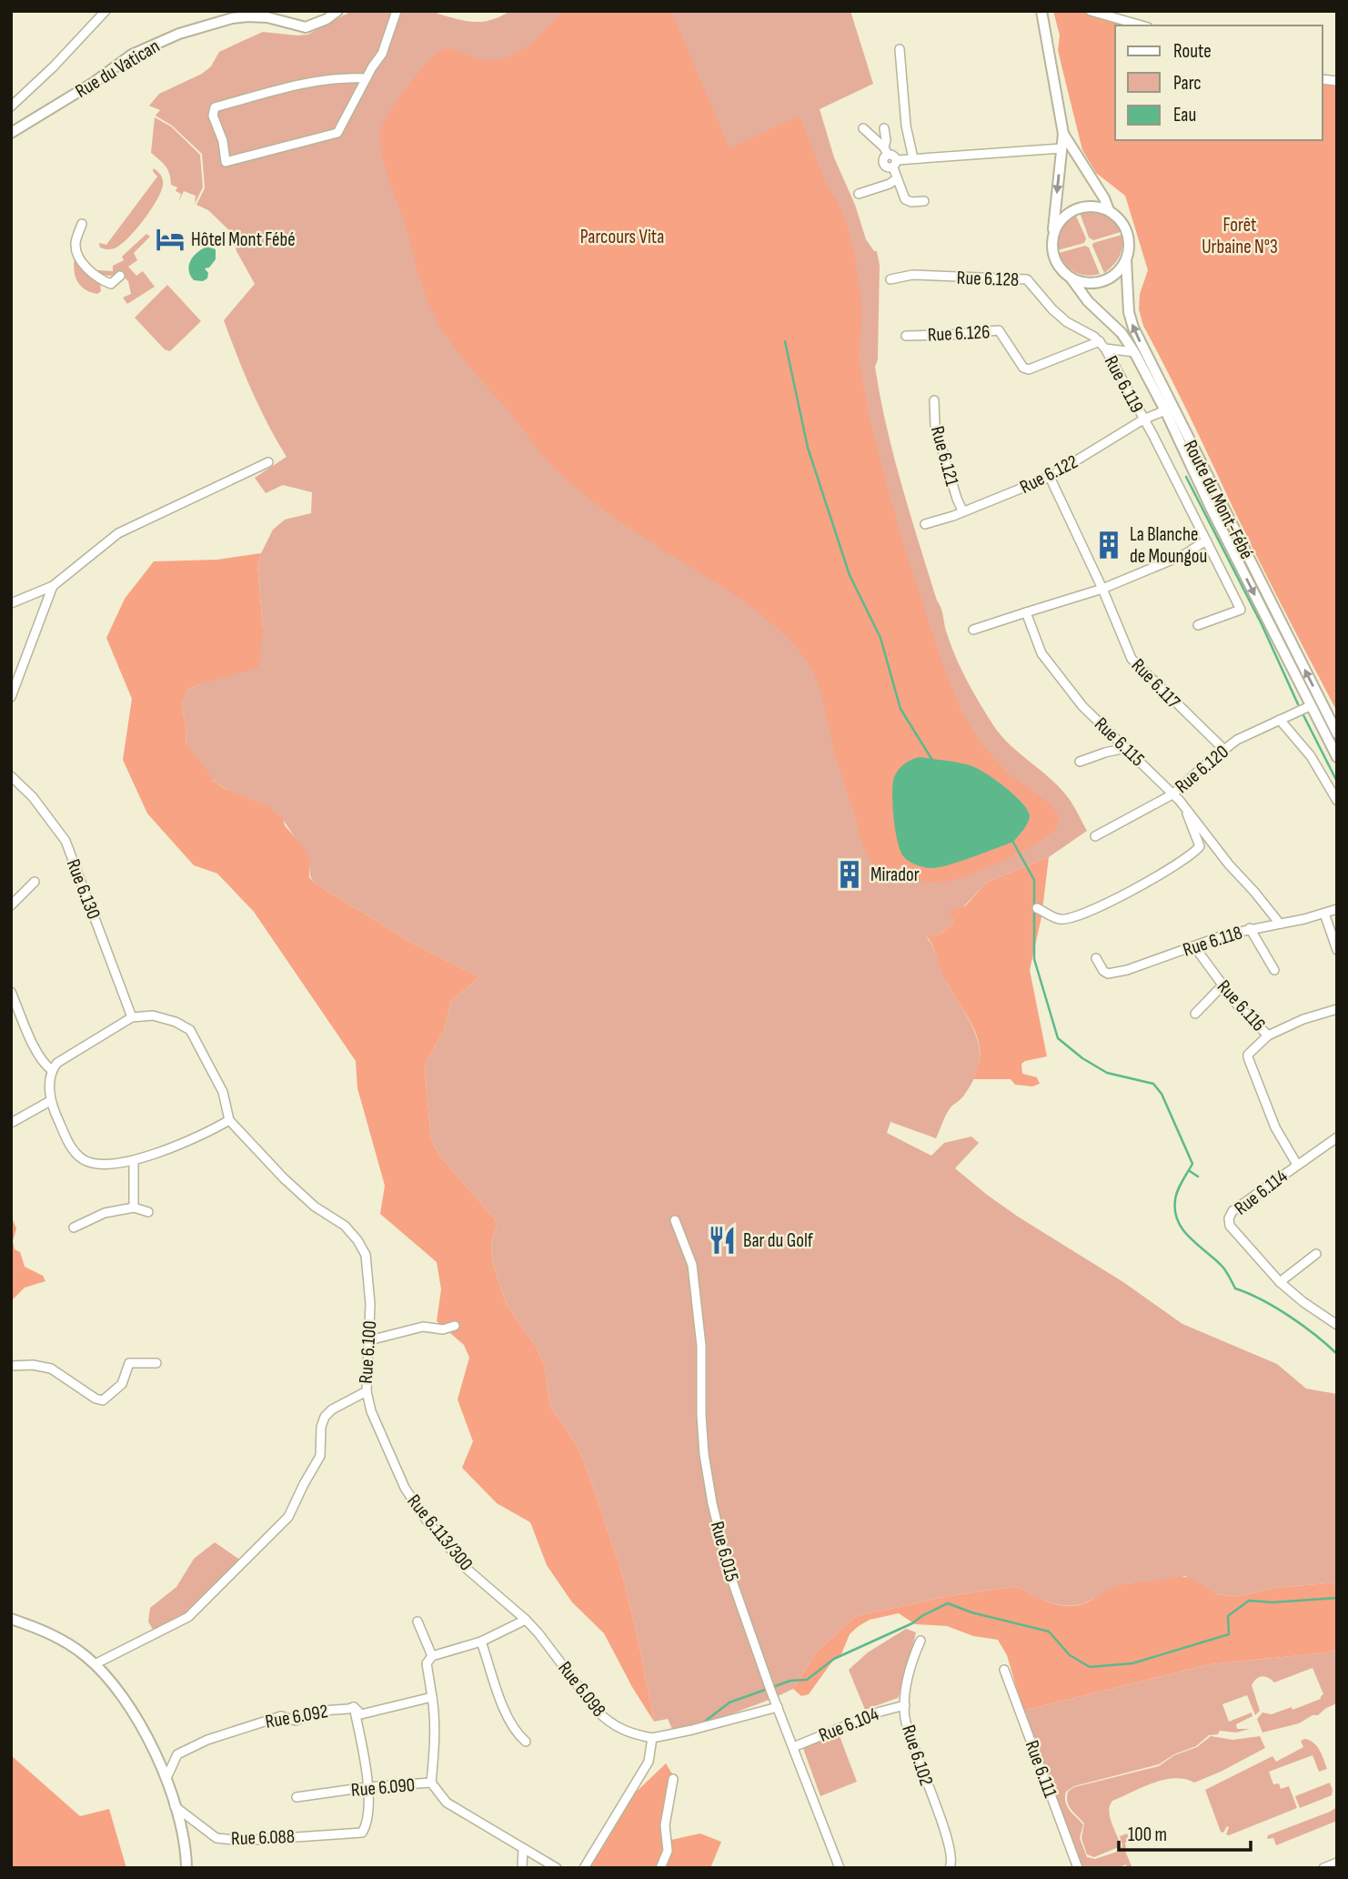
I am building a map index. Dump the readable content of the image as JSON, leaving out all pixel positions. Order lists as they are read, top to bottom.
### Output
{
  "streets": {
    "street": [
      "Rue du Vatican",
      "Rue 6.128",
      "Rue 6.126",
      "Rue 6.119",
      "Rue 6.121",
      "Rue 6.122",
      "Route du Mont-Fébé",
      "Rue 6.117",
      "Rue 6.115",
      "Rue 6.120",
      "Rue 6.130",
      "Rue 6.118",
      "Rue 6.116",
      "Rue 6.114",
      "Rue 6.100",
      "Rue 6.113/300",
      "Rue 6.015",
      "Rue 6.098",
      "Rue 6.092",
      "Rue 6.104",
      "Rue 6.102",
      "Rue 6.111",
      "Rue 6.090",
      "Rue 6.088"
    ]
  },
  "crossings": [
    ["Rue 6.128", "Rue 6.126"],
    ["Rue 6.128", "Rue 6.119"],
    ["Rue 6.128", "Route du Mont-Fébé"],
    ["Rue 6.126", "Rue 6.119"],
    ["Rue 6.119", "Rue 6.122"],
    ["Rue 6.121", "Rue 6.122"],
    ["Rue 6.122", "Route du Mont-Fébé"],
    ["Rue 6.122", "Rue 6.117"],
    ["Route du Mont-Fébé", "Rue 6.120"],
    ["Rue 6.117", "Rue 6.120"],
    ["Rue 6.115", "Rue 6.120"],
    ["Rue 6.115", "Rue 6.118"],
    ["Rue 6.130", "Rue 6.100"],
    ["Rue 6.118", "Rue 6.116"],
    ["Rue 6.100", "Rue 6.113/300"],
    ["Rue 6.113/300", "Rue 6.098"],
    ["Rue 6.015", "Rue 6.104"],
    ["Rue 6.104", "Rue 6.102"],
    ["Rue 6.090", "Rue 6.088"]
  ],
  "parks": ["Forêt Urbaine N°3", "Parcours Vita"],
  "places": {
    "hotel": ["Hôtel Mont Fébé"],
    "building": ["La Blanche de Moungou", "Mirador"],
    "restaurant": ["Bar du Golf"]
  },
  "legend": ["Route", "Parc", "Eau"],
  "scale_bar": "100 m"
}
